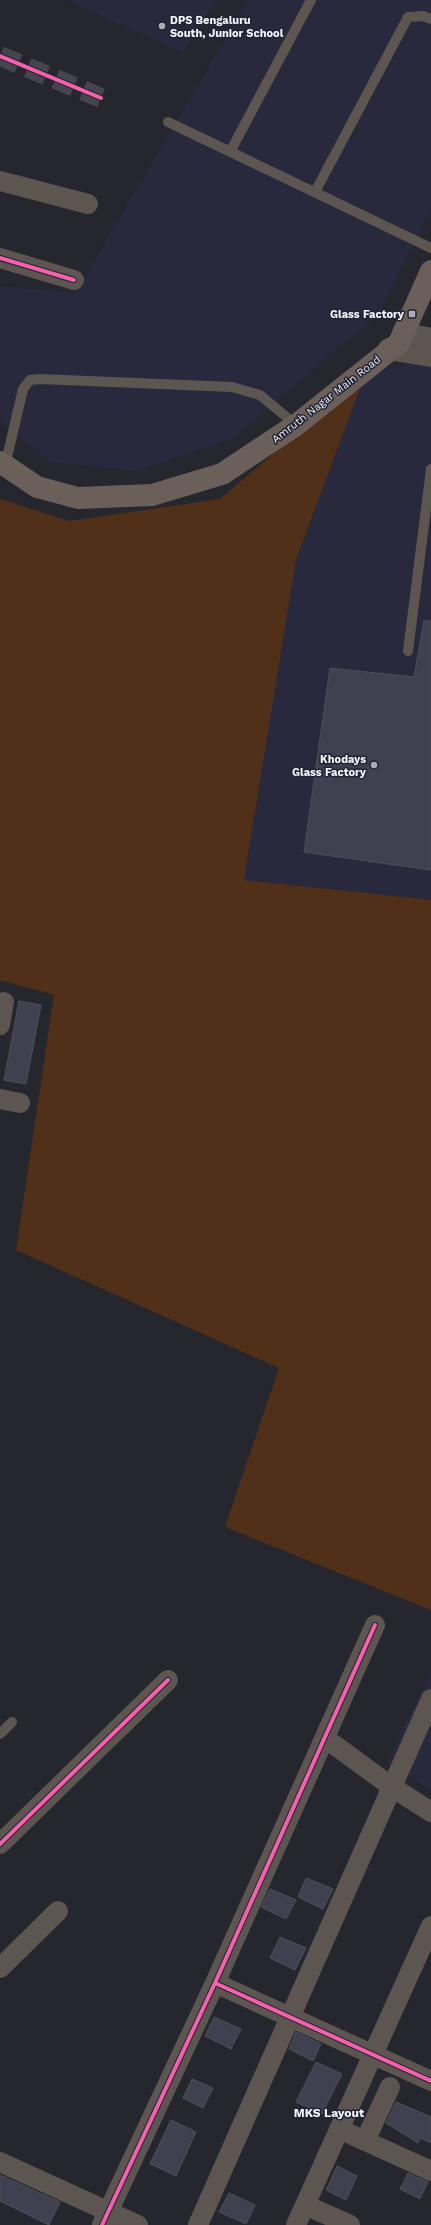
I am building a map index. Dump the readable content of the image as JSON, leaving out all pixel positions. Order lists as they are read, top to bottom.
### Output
{
  "streets": {
    "main road": ["Amruth Nagar Main Road"]
  },
  "districts": ["MKS Layout"],
  "places": {
    "other": ["DPS Bengaluru South, Junior School", "Khodays Glass Factory"],
    "transit": ["Glass Factory"]
  }
}
